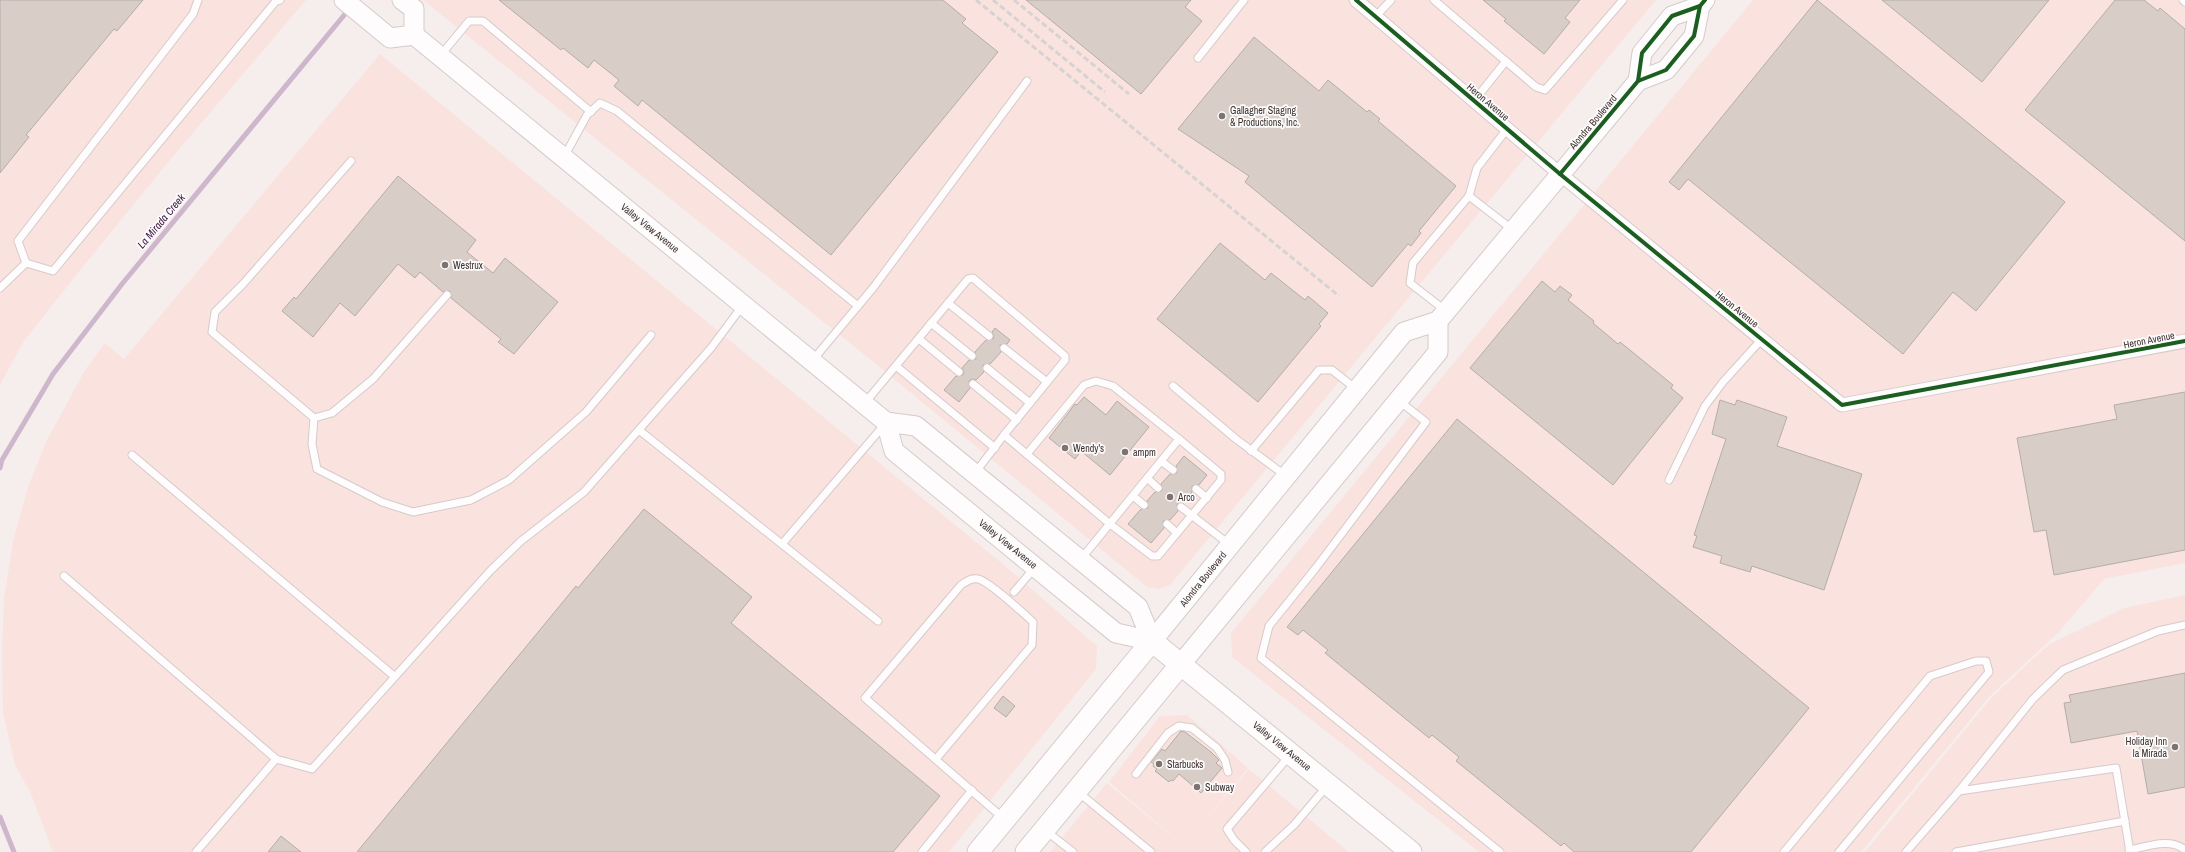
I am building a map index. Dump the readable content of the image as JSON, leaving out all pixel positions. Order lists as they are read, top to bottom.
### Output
{
  "streets": {
    "main road": ["Alondra Boulevard", "Valley View Avenue"],
    "street": ["Heron Avenue"]
  },
  "crossings": [
    ["Heron Avenue", "Alondra Boulevard"],
    ["Alondra Boulevard", "Valley View Avenue"]
  ],
  "water": ["La Mirada Creek"],
  "places": [
    "Gallagher Staging & Productions, Inc.",
    "Westrux",
    "Wendy's",
    "ampm",
    "Arco",
    "Holiday Inn la Mirada",
    "Starbucks",
    "Subway"
  ]
}
